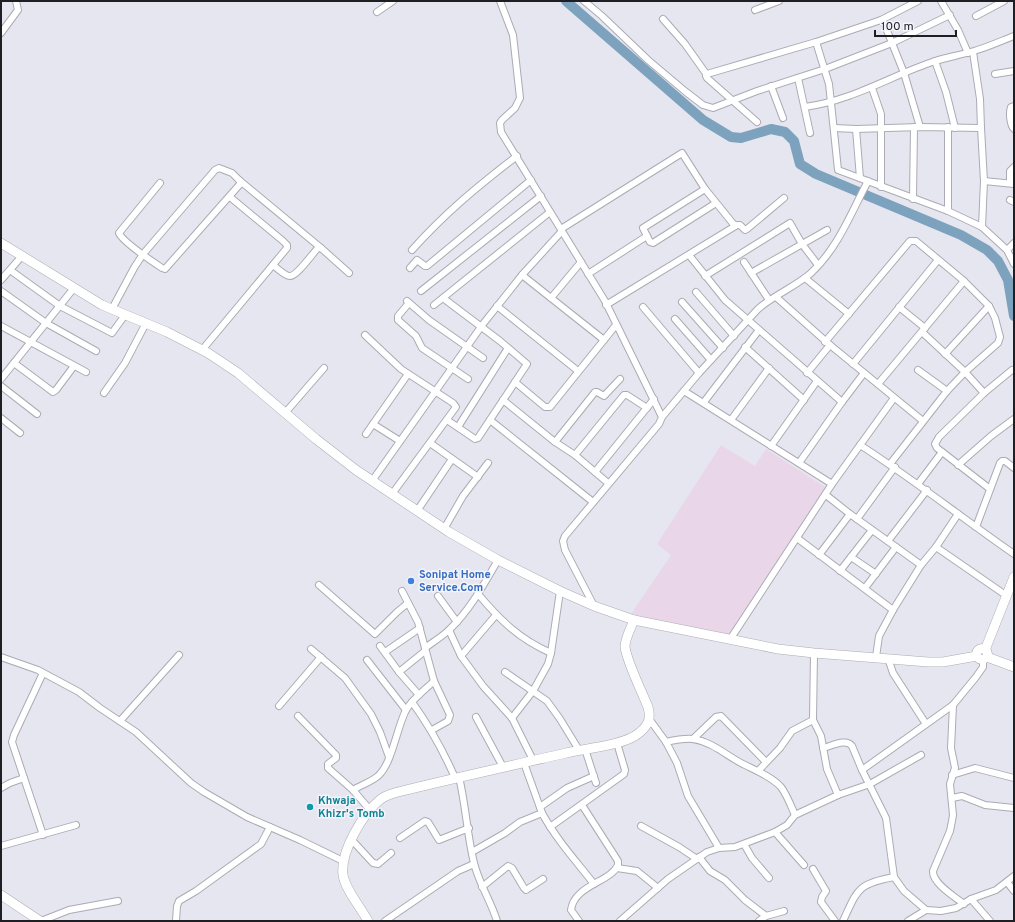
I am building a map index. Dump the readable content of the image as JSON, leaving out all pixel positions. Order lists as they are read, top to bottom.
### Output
{
  "places": ["Sonipat Home Service.Com", "Khwaja Khizr's Tomb"],
  "scale_bar": "100 m"
}
